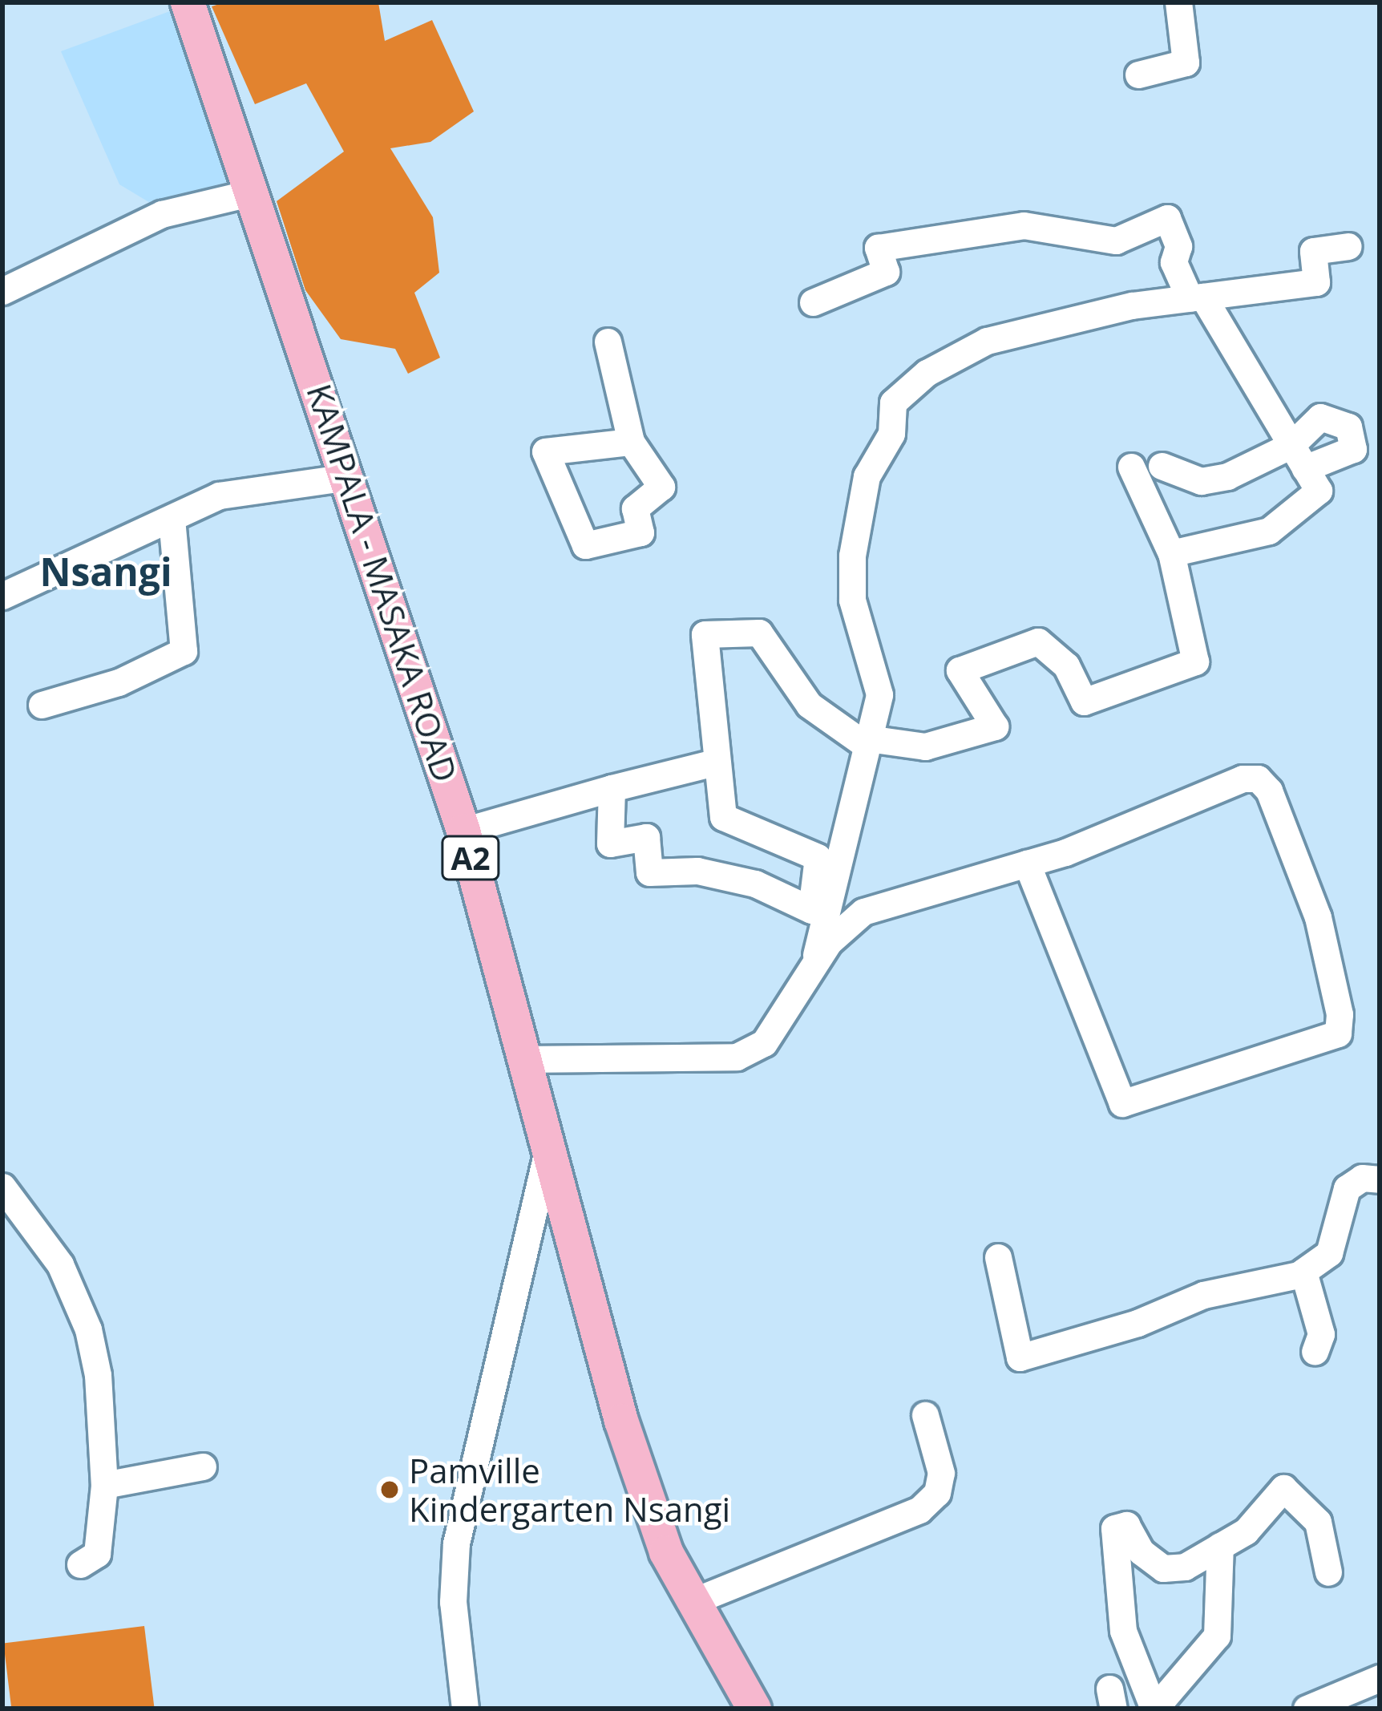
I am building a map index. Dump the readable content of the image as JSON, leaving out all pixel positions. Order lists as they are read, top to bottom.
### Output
{
  "streets": {
    "main road": ["KAMPALA - MASAKA ROAD", "A2"]
  },
  "districts": ["Nsangi"],
  "places": ["Pamville Kindergarten Nsangi"]
}
